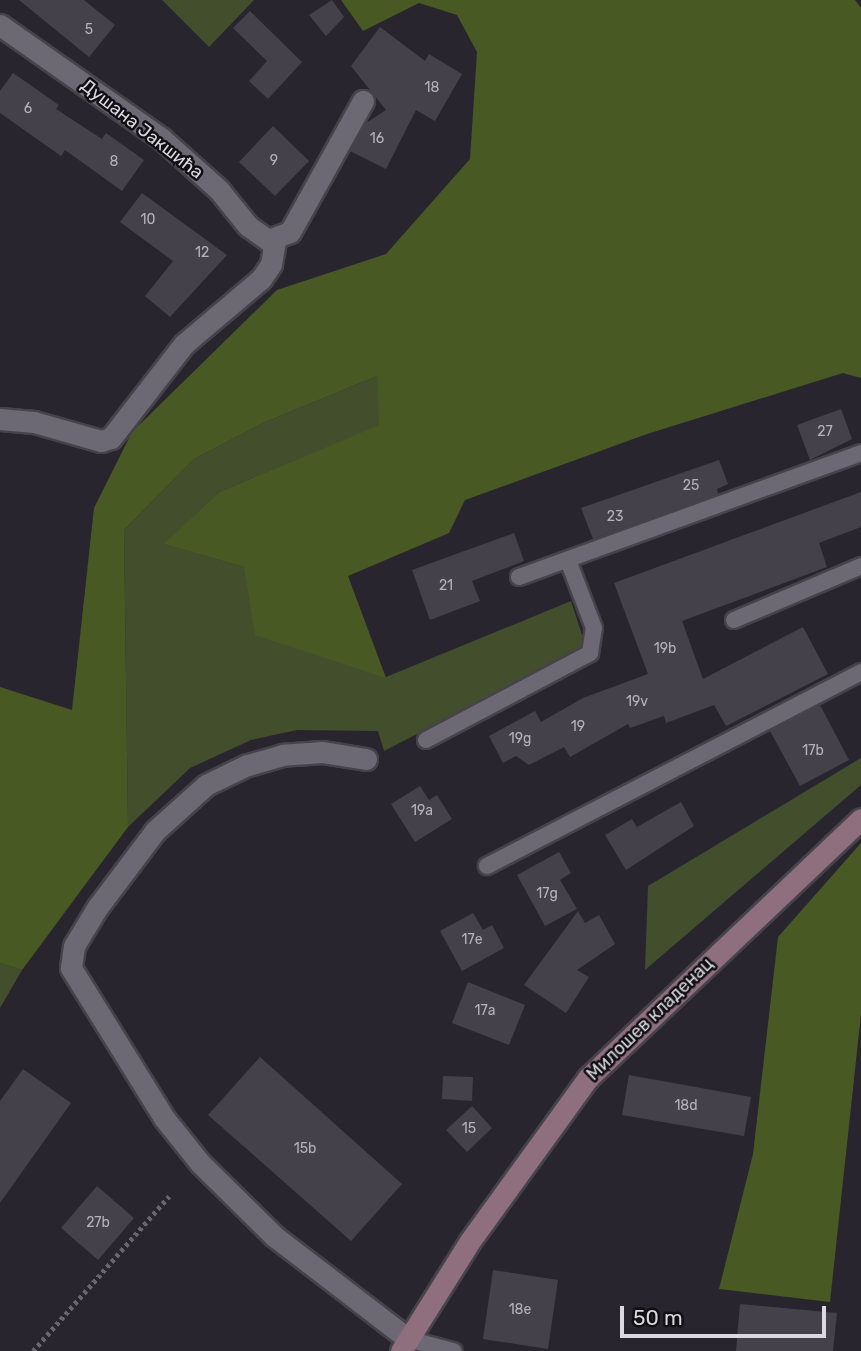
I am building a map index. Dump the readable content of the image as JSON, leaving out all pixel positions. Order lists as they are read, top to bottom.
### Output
{
  "streets": {
    "street": ["Душана Јакшића", "Милошев кладенац"]
  },
  "house_numbers": [
    "5",
    "18",
    "6",
    "16",
    "9",
    "8",
    "10",
    "12",
    "27",
    "25",
    "23",
    "21",
    "19b",
    "19v",
    "19",
    "19g",
    "17b",
    "19a",
    "17g",
    "17e",
    "17a",
    "18d",
    "15",
    "15b",
    "27b",
    "18e"
  ],
  "scale_bar": "50 m"
}
